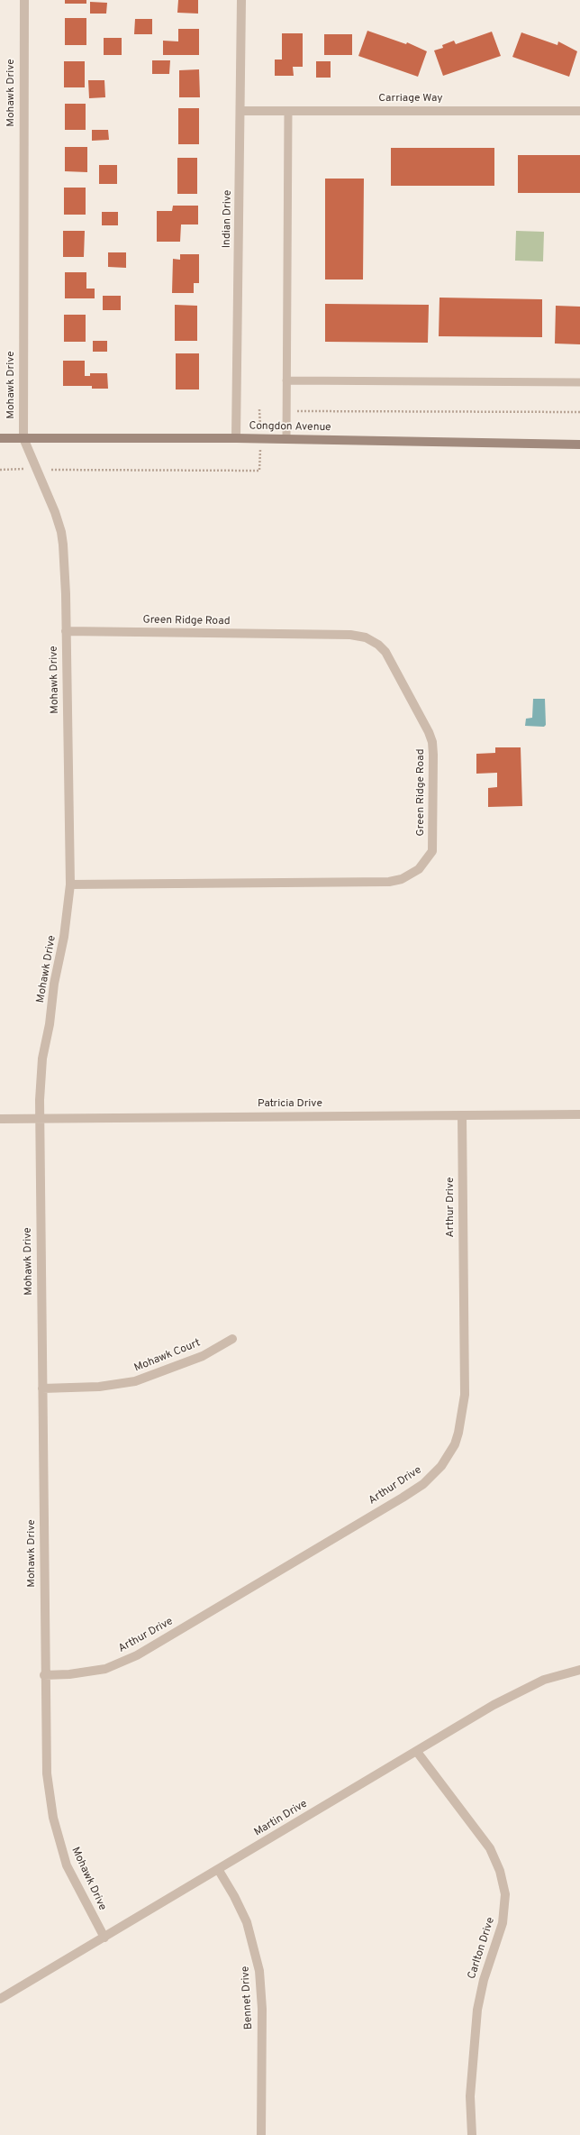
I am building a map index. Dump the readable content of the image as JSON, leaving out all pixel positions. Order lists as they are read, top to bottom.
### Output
{
  "streets": {
    "street": [
      "Mohawk Drive",
      "Carriage Way",
      "Indian Drive",
      "Congdon Avenue",
      "Green Ridge Road",
      "Patricia Drive",
      "Arthur Drive",
      "Mohawk Court",
      "Martin Drive",
      "Carlton Drive",
      "Bennet Drive"
    ]
  },
  "crossings": [
    ["Mohawk Drive", "Congdon Avenue"],
    ["Mohawk Drive", "Green Ridge Road"],
    ["Mohawk Drive", "Patricia Drive"],
    ["Mohawk Drive", "Arthur Drive"],
    ["Mohawk Drive", "Mohawk Court"],
    ["Mohawk Drive", "Martin Drive"],
    ["Carriage Way", "Indian Drive"],
    ["Indian Drive", "Congdon Avenue"],
    ["Patricia Drive", "Arthur Drive"],
    ["Martin Drive", "Carlton Drive"],
    ["Martin Drive", "Bennet Drive"]
  ]
}
